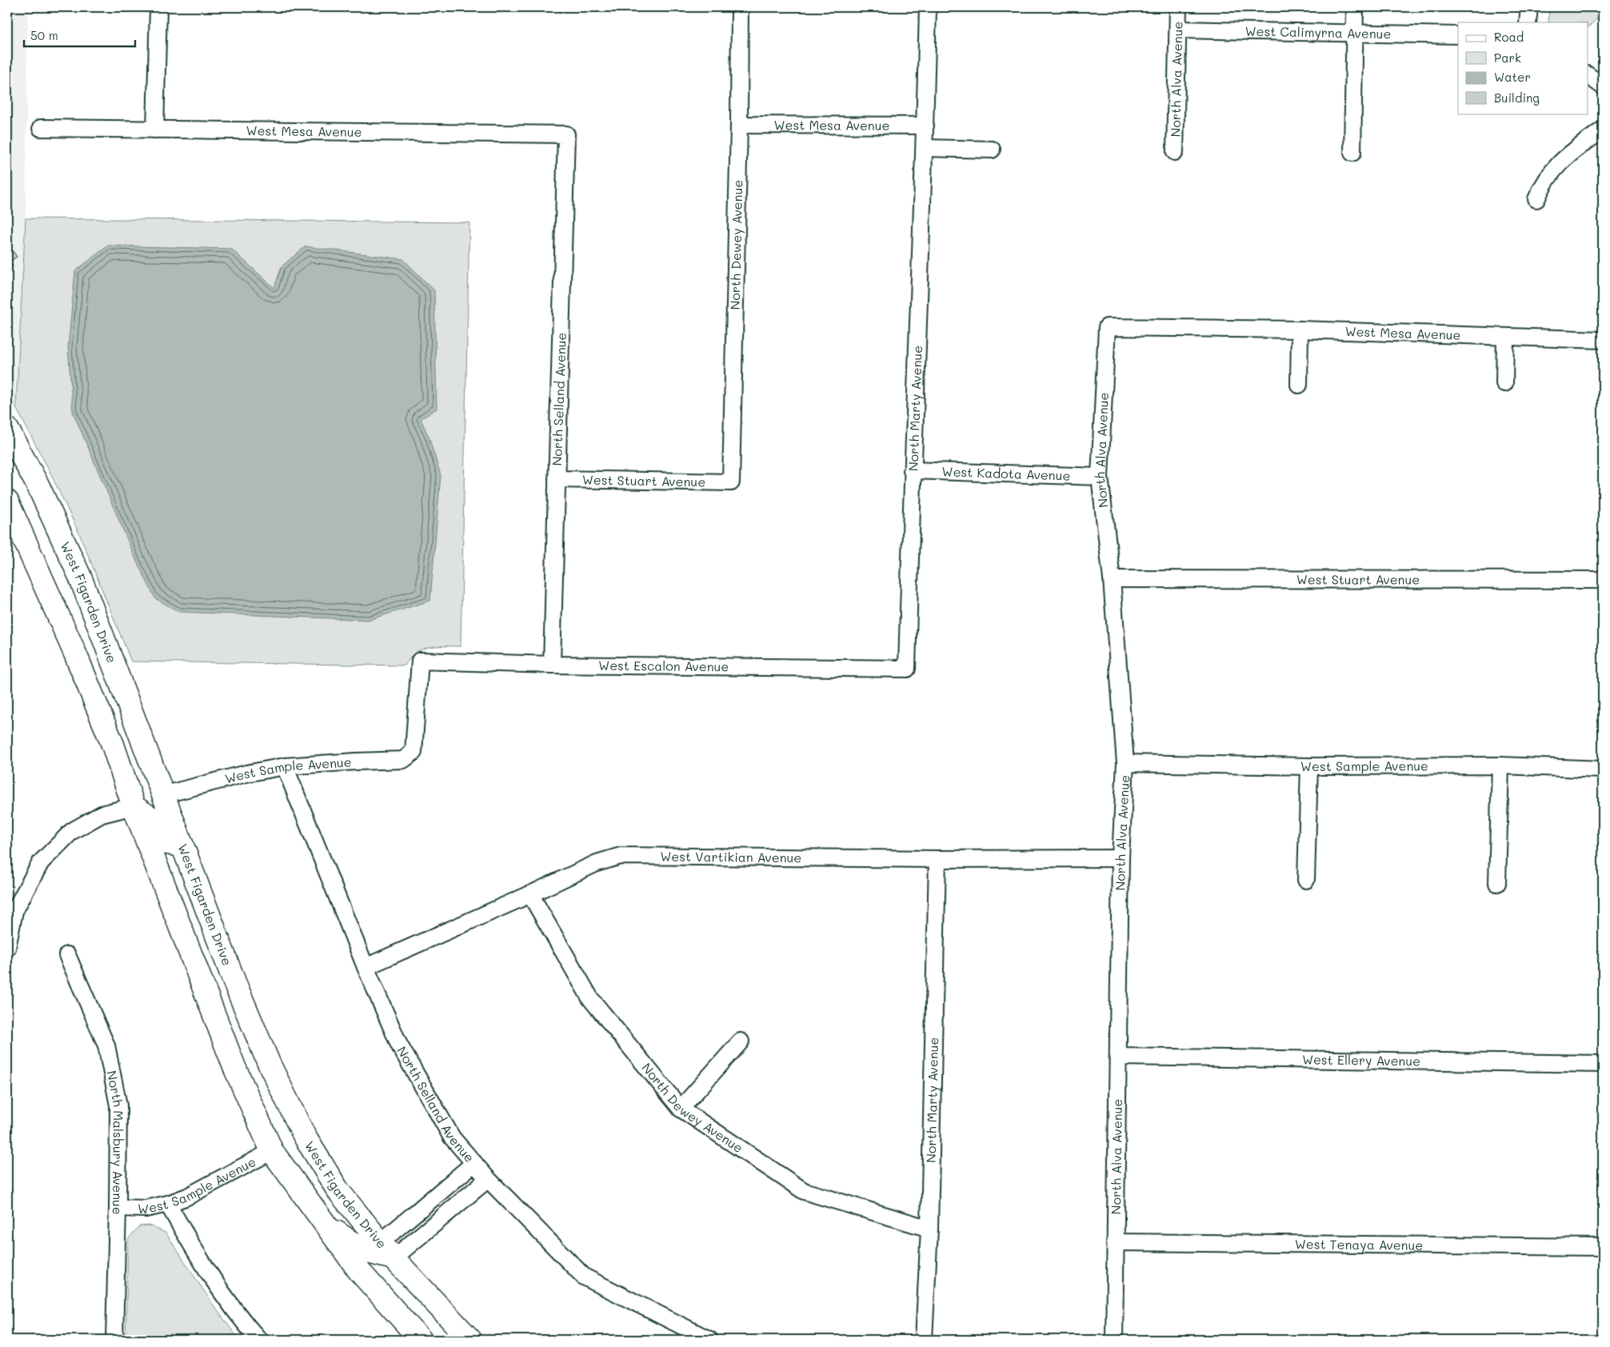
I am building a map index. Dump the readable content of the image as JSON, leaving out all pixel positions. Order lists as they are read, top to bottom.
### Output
{
  "streets": {
    "main road": ["West Figarden Drive"],
    "street": [
      "West Calimyrna Avenue",
      "North Alva Avenue",
      "West Mesa Avenue",
      "North Dewey Avenue",
      "North Selland Avenue",
      "North Marty Avenue",
      "West Kadota Avenue",
      "West Stuart Avenue",
      "West Escalon Avenue",
      "West Sample Avenue",
      "West Vartikian Avenue",
      "West Ellery Avenue",
      "North Malsbury Avenue",
      "West Tenaya Avenue"
    ]
  },
  "crossings": [
    ["West Calimyrna Avenue", "North Alva Avenue"],
    ["North Alva Avenue", "West Mesa Avenue"],
    ["North Alva Avenue", "West Kadota Avenue"],
    ["North Alva Avenue", "West Stuart Avenue"],
    ["North Alva Avenue", "West Sample Avenue"],
    ["North Alva Avenue", "West Vartikian Avenue"],
    ["North Alva Avenue", "West Ellery Avenue"],
    ["North Alva Avenue", "West Tenaya Avenue"],
    ["West Mesa Avenue", "North Dewey Avenue"],
    ["West Mesa Avenue", "North Selland Avenue"],
    ["West Mesa Avenue", "North Marty Avenue"],
    ["North Dewey Avenue", "North Marty Avenue"],
    ["North Dewey Avenue", "West Stuart Avenue"],
    ["North Dewey Avenue", "West Vartikian Avenue"],
    ["North Selland Avenue", "West Stuart Avenue"],
    ["North Selland Avenue", "West Escalon Avenue"],
    ["North Selland Avenue", "West Sample Avenue"],
    ["North Selland Avenue", "West Vartikian Avenue"],
    ["North Marty Avenue", "West Kadota Avenue"],
    ["North Marty Avenue", "West Escalon Avenue"],
    ["North Marty Avenue", "West Vartikian Avenue"],
    ["West Figarden Drive", "West Sample Avenue"],
    ["West Escalon Avenue", "West Sample Avenue"],
    ["West Sample Avenue", "North Malsbury Avenue"]
  ],
  "legend": [
    "Road",
    "Park",
    "Water",
    "Building"
  ],
  "scale_bar": "50 m"
}
